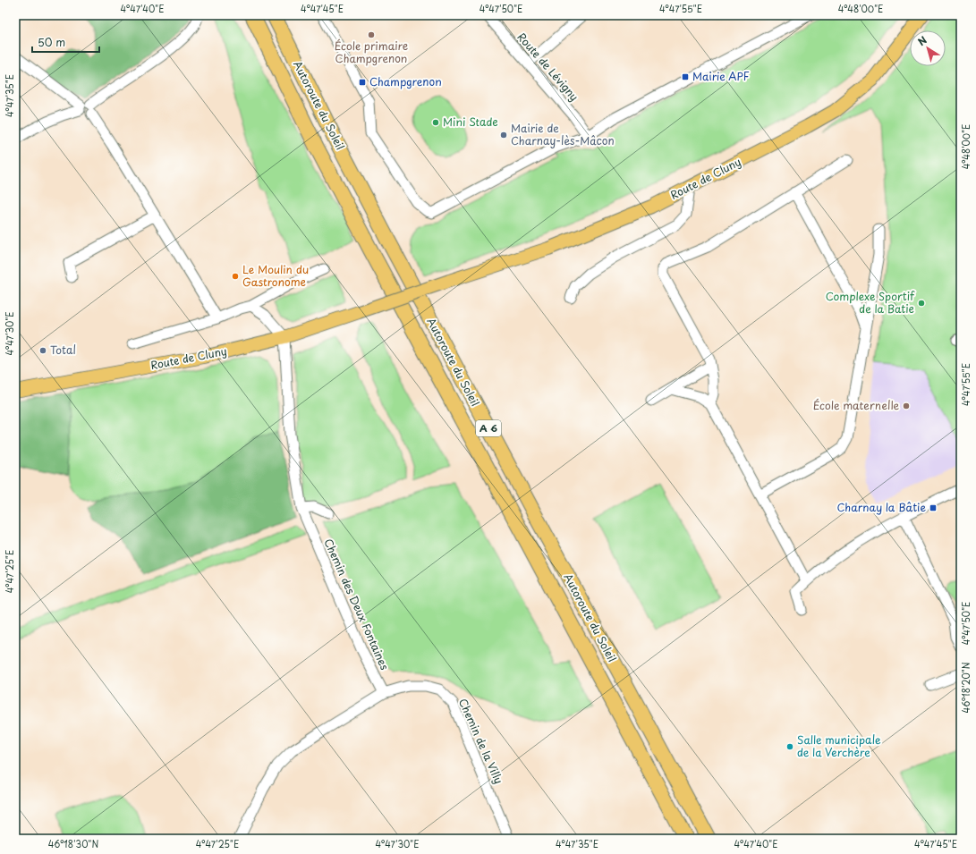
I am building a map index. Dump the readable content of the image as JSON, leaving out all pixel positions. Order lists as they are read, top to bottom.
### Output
{
  "streets": {
    "highway": ["Autoroute du Soleil", "A 6"],
    "main road": ["Route de Cluny"],
    "street": ["Route de Lévigny", "Chemin des Deux Fontaines", "Chemin de la Villy"]
  },
  "crossings": [
    ["Route de Cluny", "Chemin des Deux Fontaines"],
    ["Chemin des Deux Fontaines", "Chemin de la Villy"]
  ],
  "places": {
    "other": [
      "École primaire Champgrenon",
      "Mini Stade",
      "Mairie de Charnay-lès-Mâcon",
      "Le Moulin du Gastronome",
      "Complexe Sportif de la Batie",
      "Total",
      "École maternelle",
      "Salle municipale de la Verchère"
    ],
    "transit": ["Mairie APF", "Champgrenon", "Charnay la Bâtie"]
  },
  "scale_bar": "50 m",
  "north": "top left",
  "coordinates": [
    "4°47'40\"E",
    "4°47'45\"E",
    "4°47'50\"E",
    "4°47'55\"E",
    "4°48'00\"E",
    "4°47'35\"E",
    "4°47'30\"E",
    "4°47'25\"E",
    "46°18'20\"N",
    "46°18'30\"N"
  ]
}
